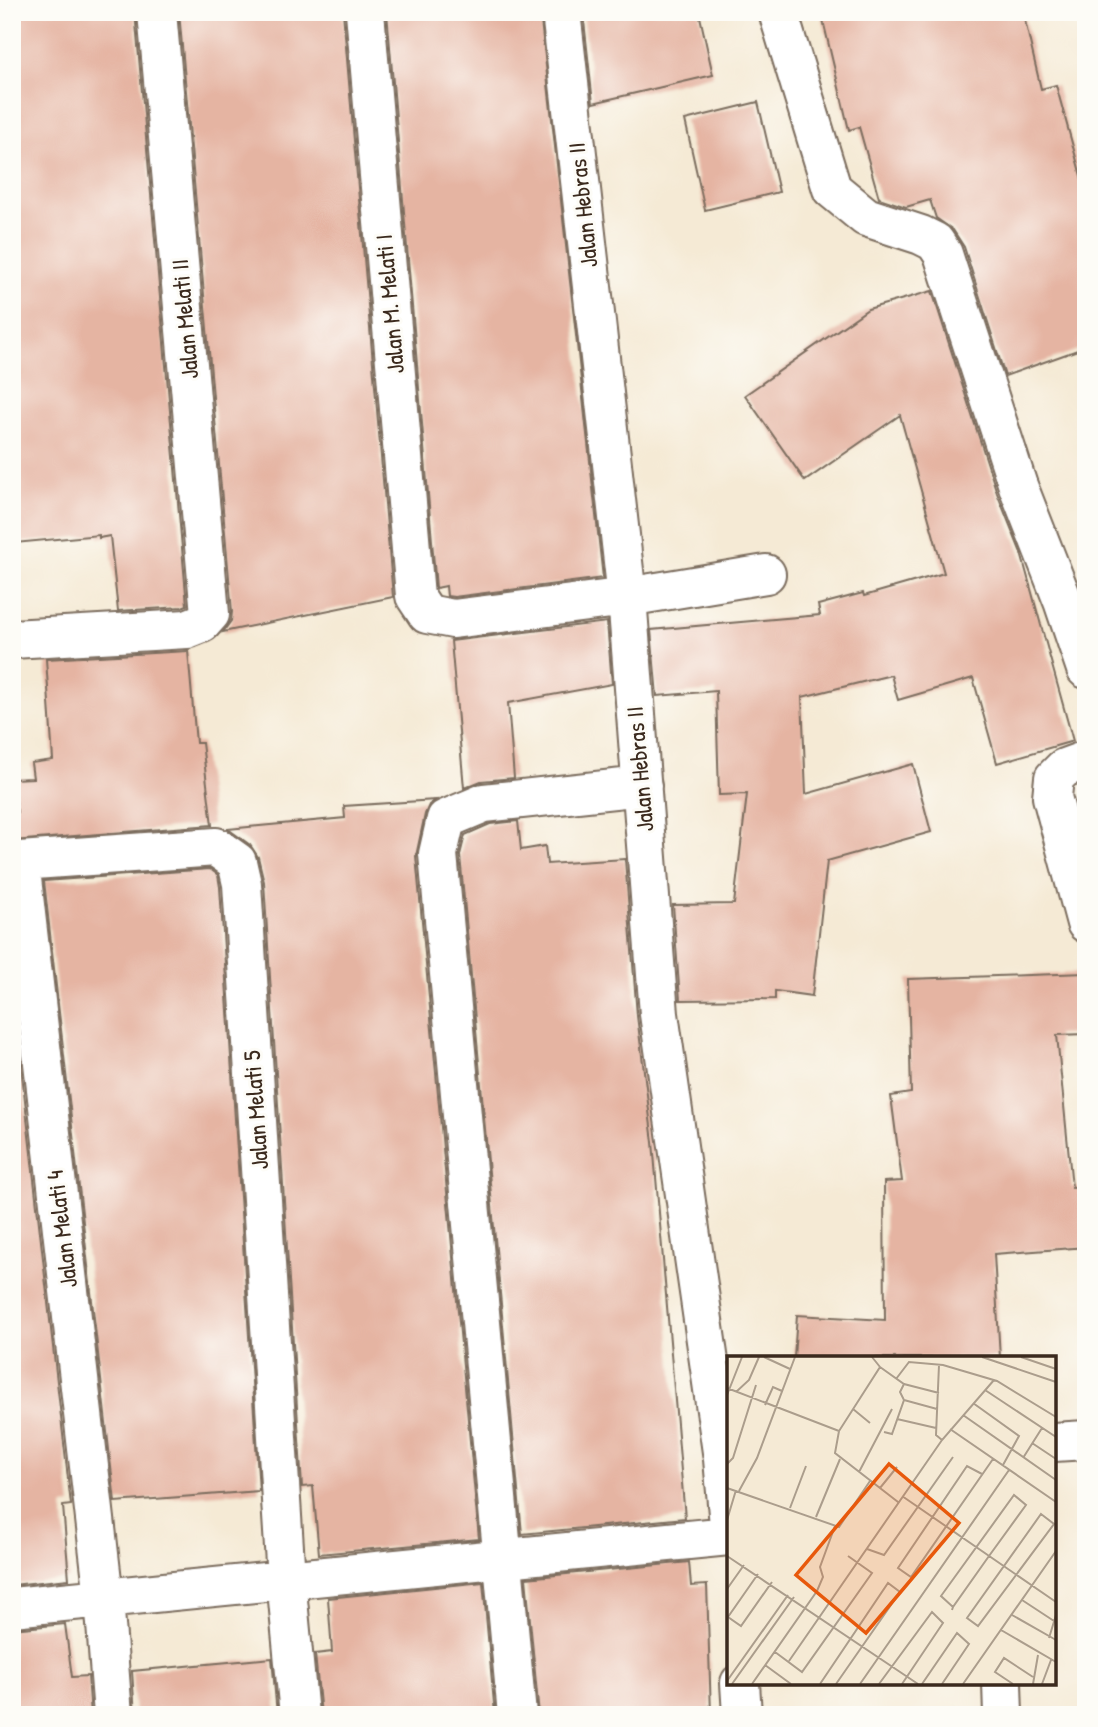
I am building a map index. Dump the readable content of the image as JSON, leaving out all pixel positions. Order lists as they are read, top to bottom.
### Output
{
  "streets": {
    "street": [
      "Jalan Hebras II",
      "Jalan M. Melati I",
      "Jalan Melati II",
      "Jalan Melati 5",
      "Jalan Melati 4"
    ]
  },
  "crossings": [
    ["Jalan Hebras II", "Jalan M. Melati I"],
    ["Jalan Melati 5", "Jalan Melati 4"]
  ]
}
